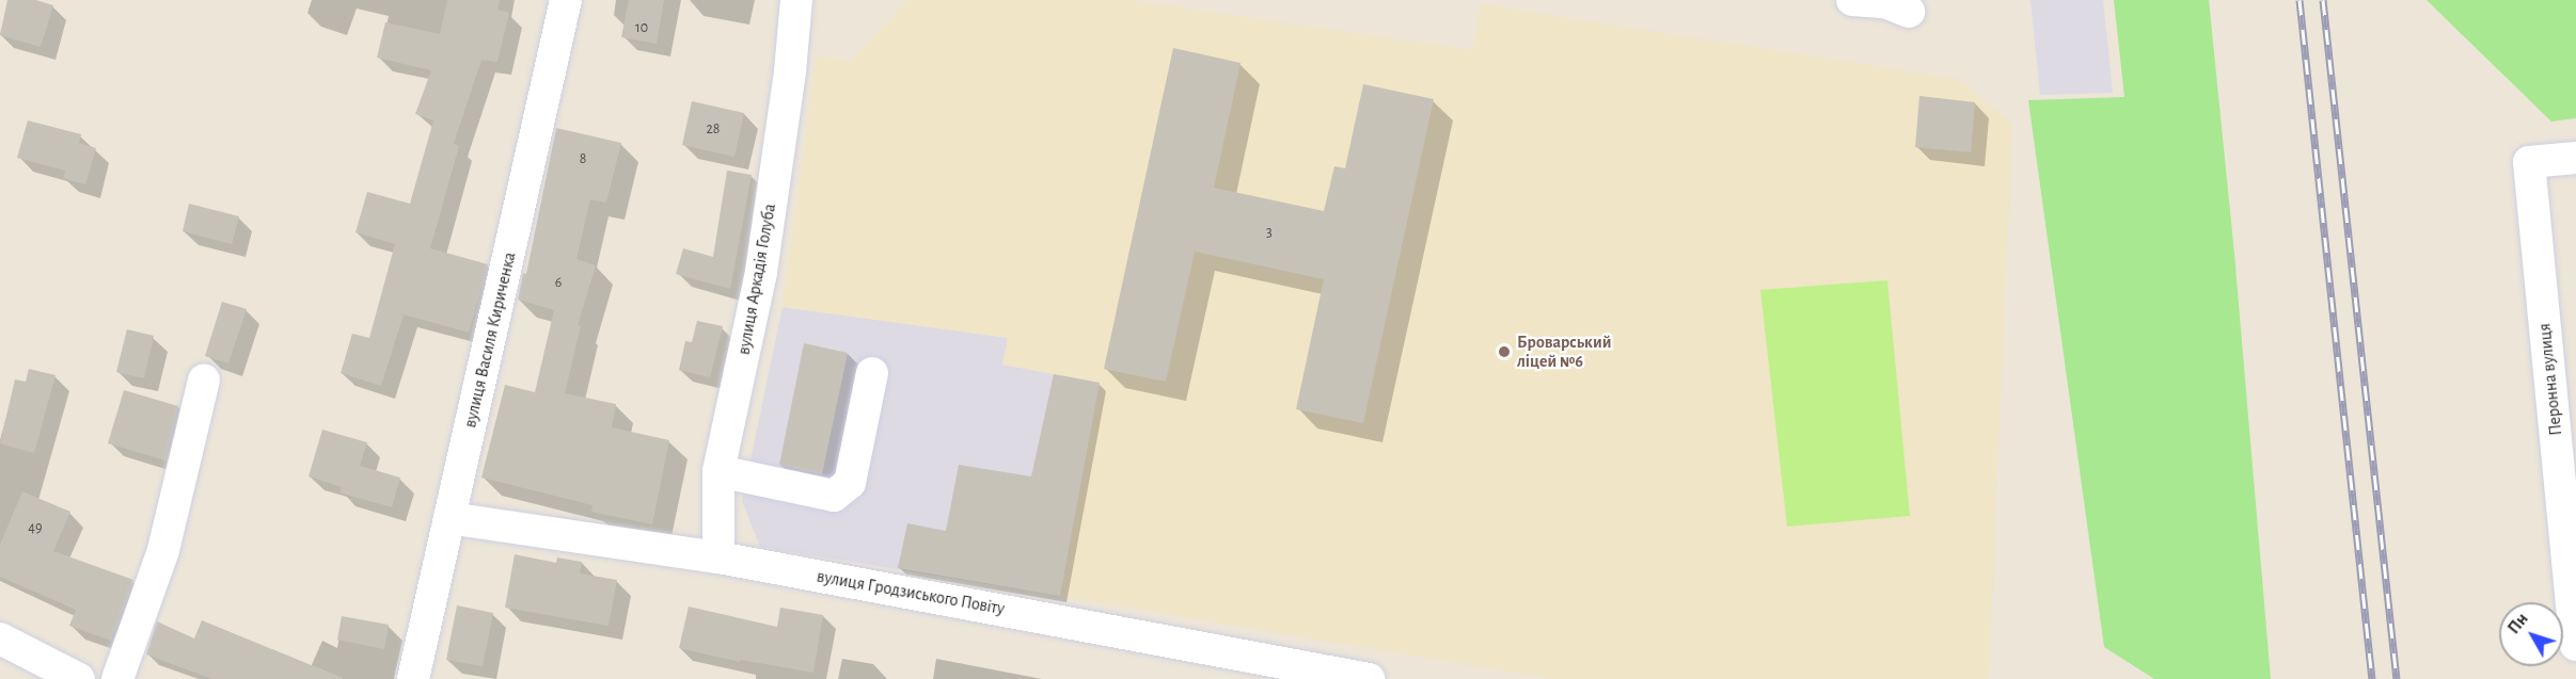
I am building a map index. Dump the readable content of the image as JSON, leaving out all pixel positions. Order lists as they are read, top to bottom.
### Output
{
  "streets": {
    "street": [
      "вулиця Аркадія Голуба",
      "вулиця Василя Кириченка",
      "Перонна вулиця",
      "вулиця Гродзиського Повіту"
    ]
  },
  "crossings": [
    ["вулиця Аркадія Голуба", "вулиця Гродзиського Повіту"],
    ["вулиця Василя Кириченка", "вулиця Гродзиського Повіту"]
  ],
  "places": ["Броварський ліцей №6"],
  "house_numbers": [
    "10",
    "28",
    "8",
    "3",
    "6",
    "49"
  ],
  "north": "top left"
}
